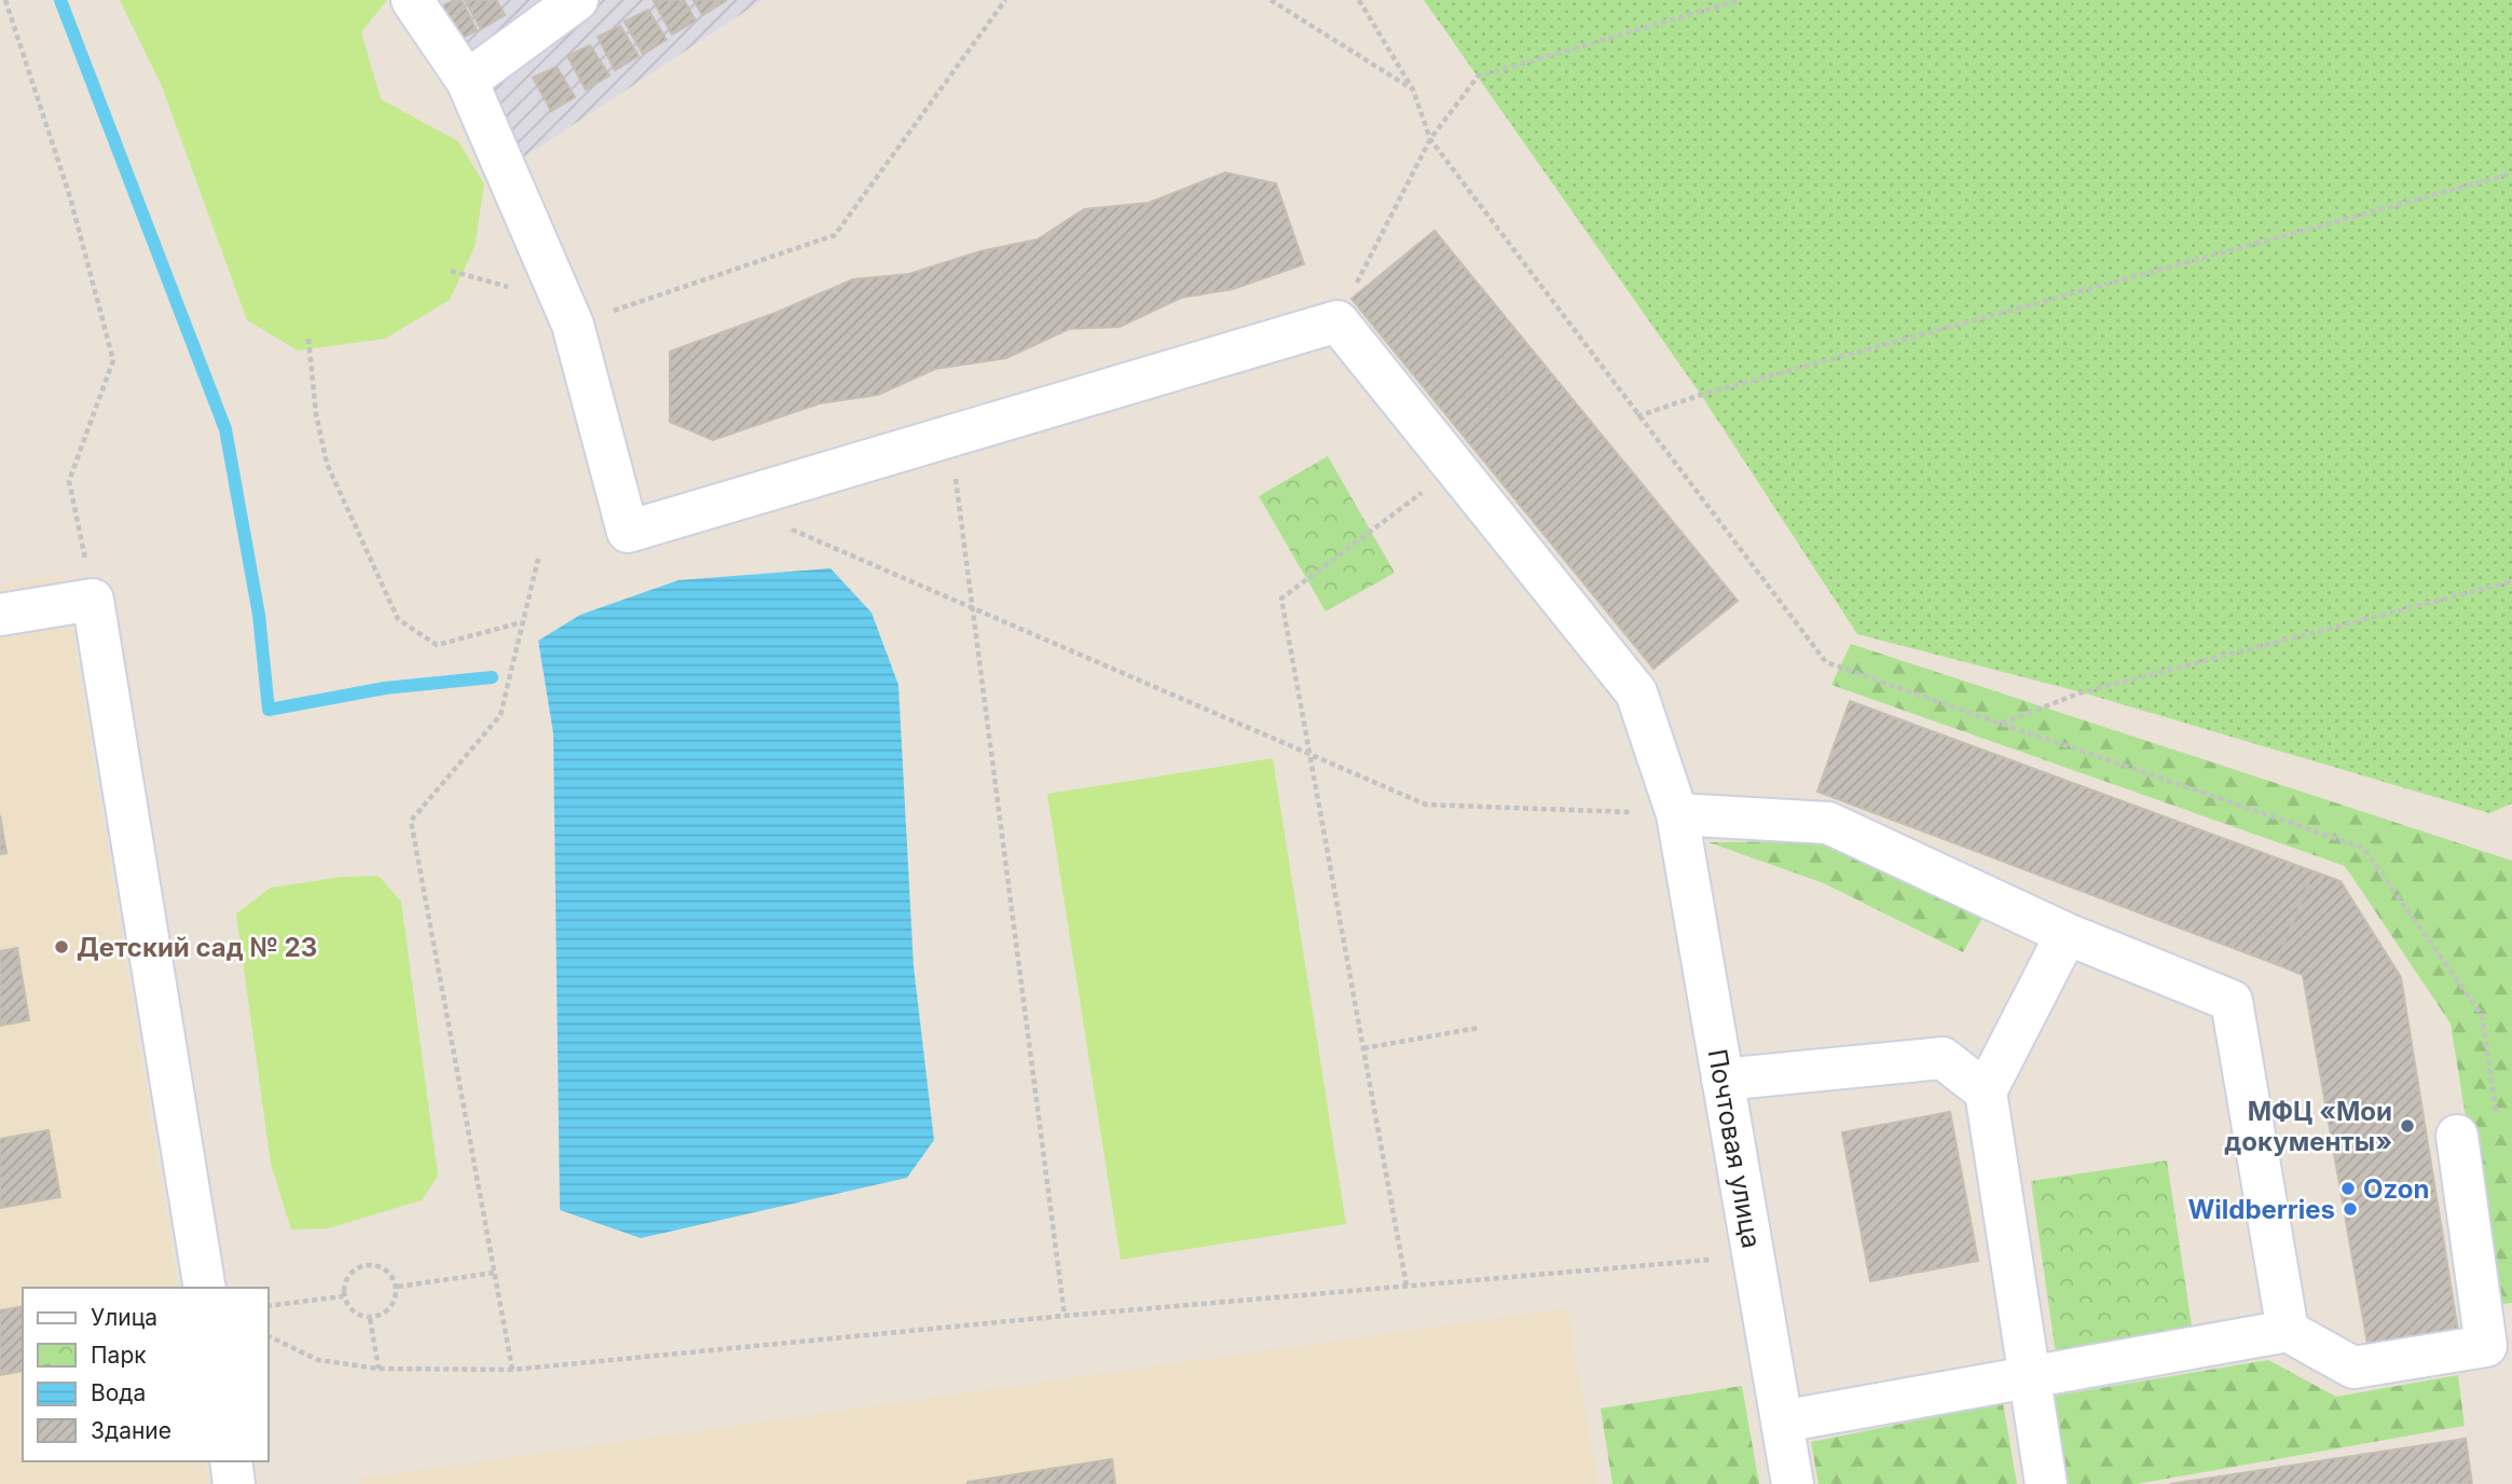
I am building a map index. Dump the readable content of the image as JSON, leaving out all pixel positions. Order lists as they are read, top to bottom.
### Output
{
  "streets": {
    "street": ["Почтовая улица"]
  },
  "places": [
    "Детский сад № 23",
    "МФЦ «Мои документы»",
    "Ozon",
    "Wildberries"
  ],
  "legend": [
    "Улица",
    "Парк",
    "Вода",
    "Здание"
  ]
}
